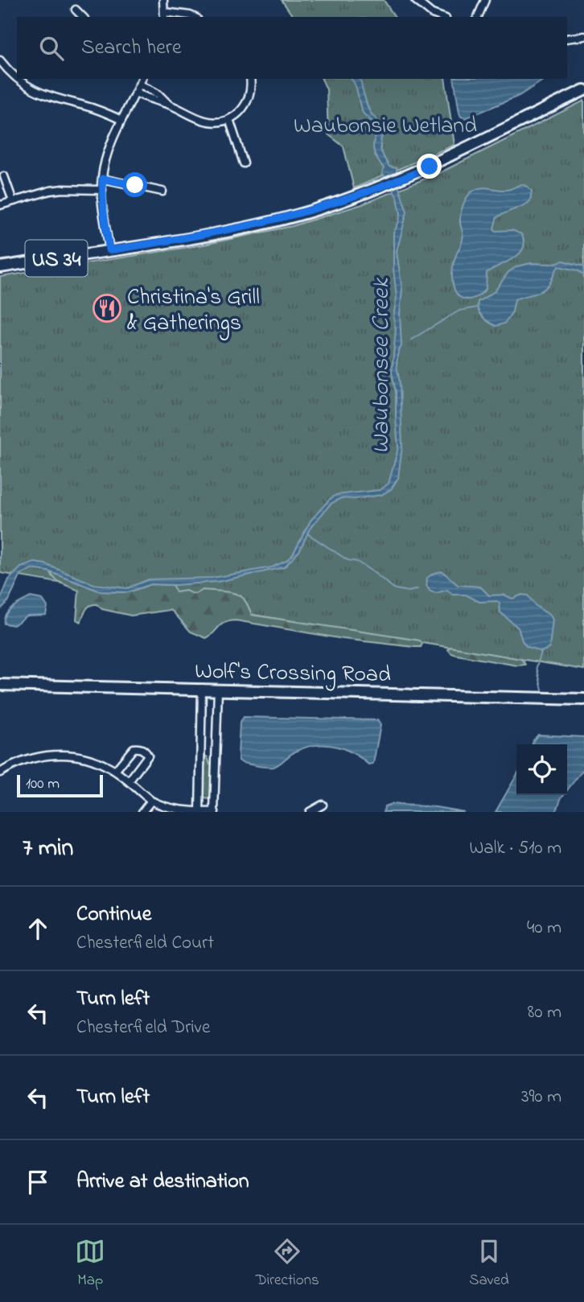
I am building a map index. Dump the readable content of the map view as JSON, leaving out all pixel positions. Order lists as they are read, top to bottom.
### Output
{
  "streets": {
    "main road": ["US 34", "Wolf's Crossing Road"]
  },
  "water": ["Waubonsee Creek"],
  "parks": ["Waubonsie Wetland"],
  "places": {
    "restaurant": ["Christina's Grill & Gatherings"]
  },
  "scale_bar": "100 m",
  "page": {
    "search": "Search here",
    "scale": "100 m",
    "heading": ["7 min", "Walk · 510 m"],
    "list": [
      ["Continue", "Chesterfield Court", "40 m"],
      ["Turn left", "Chesterfield Drive", "80 m"],
      ["Turn left", "390 m"],
      "Arrive at destination"
    ],
    "nav": ["Map", "Directions", "Saved"]
  }
}
